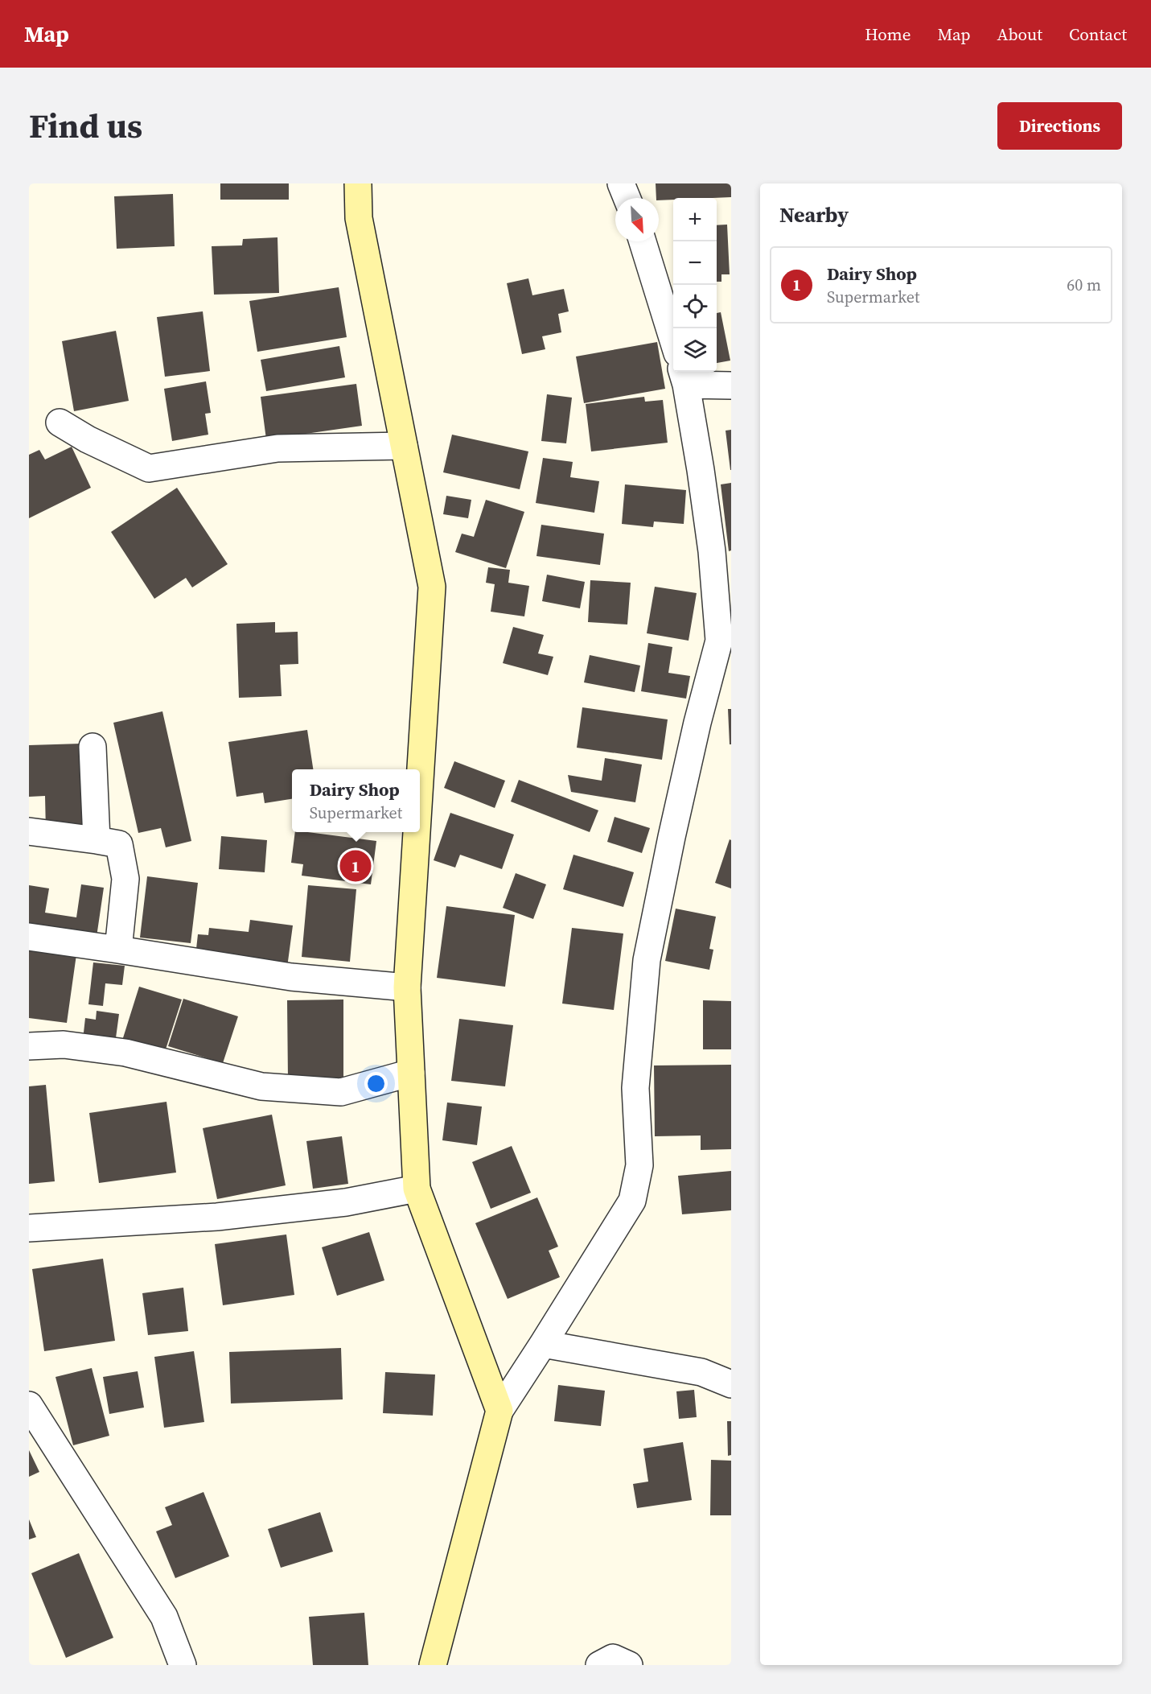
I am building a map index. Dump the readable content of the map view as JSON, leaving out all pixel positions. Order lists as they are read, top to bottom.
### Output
{
  "north": "bottom right",
  "page": {
    "header": "Map",
    "nav": [
      "Home",
      "Map",
      "About",
      "Contact"
    ],
    "title": "Find us",
    "buttons": "Directions",
    "heading": "Nearby",
    "map_buttons": ["+", "−"],
    "list": [
      {
        "mark": "1",
        "name": "Dairy Shop",
        "note": "Supermarket",
        "value": "60 m"
      }
    ],
    "popup": ["Dairy Shop", "Supermarket"],
    "pins": "1"
  }
}
